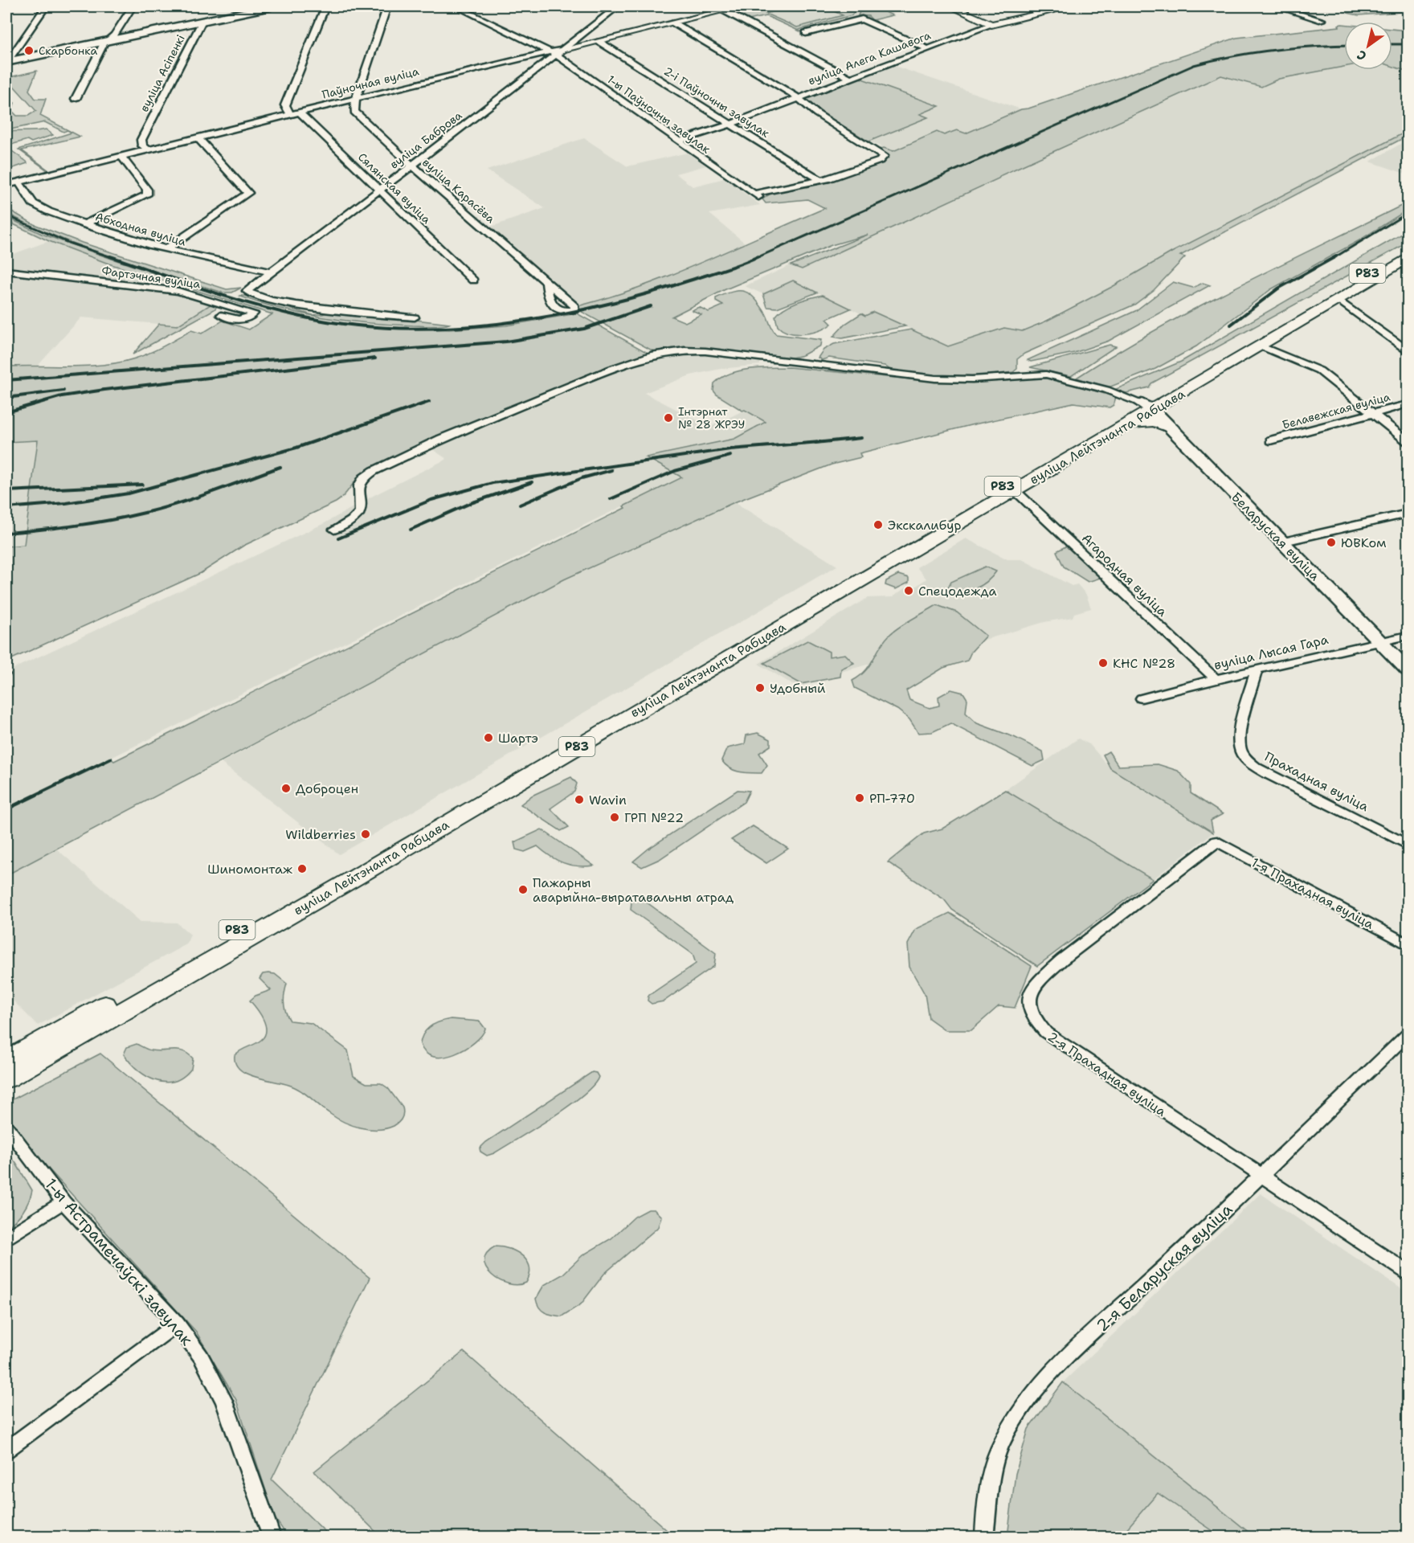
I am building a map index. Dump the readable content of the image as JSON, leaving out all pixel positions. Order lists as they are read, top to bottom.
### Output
{
  "streets": {
    "highway": ["Р83", "вуліца Лейтэнанта Рабцава"],
    "main road": ["вуліца Асіпенкі", "Беларуская вуліца"],
    "street": [
      "вуліца Алега Кашавога",
      "Паўночная вуліца",
      "2-і Паўночны завулак",
      "1-ы Паўночны завулак",
      "вуліца Баброва",
      "Сялянская вуліца",
      "вуліца Карасёва",
      "Абходная вуліца",
      "Фартэчная вуліца",
      "Белавежская вуліца",
      "Агародная вуліца",
      "вуліца Лысая Гара",
      "Прахадная вуліца",
      "1-я Прахадная вуліца",
      "2-я Прахадная вуліца",
      "1-ы Астрамечаўскі завулак",
      "2-я Беларуская вуліца"
    ]
  },
  "crossings": [
    ["вуліца Алега Кашавога", "2-і Паўночны завулак"],
    ["вуліца Алега Кашавога", "1-ы Паўночны завулак"],
    ["вуліца Асіпенкі", "Паўночная вуліца"],
    ["Паўночная вуліца", "2-і Паўночны завулак"],
    ["Паўночная вуліца", "1-ы Паўночны завулак"],
    ["Паўночная вуліца", "вуліца Баброва"],
    ["Паўночная вуліца", "Сялянская вуліца"],
    ["Паўночная вуліца", "вуліца Карасёва"],
    ["Паўночная вуліца", "Абходная вуліца"],
    ["2-і Паўночны завулак", "1-ы Паўночны завулак"],
    ["1-ы Паўночны завулак", "вуліца Баброва"],
    ["вуліца Баброва", "Сялянская вуліца"],
    ["вуліца Баброва", "вуліца Карасёва"],
    ["вуліца Баброва", "Абходная вуліца"],
    ["вуліца Лейтэнанта Рабцава", "Беларуская вуліца"],
    ["вуліца Лейтэнанта Рабцава", "Агародная вуліца"],
    ["Беларуская вуліца", "вуліца Лысая Гара"],
    ["Агародная вуліца", "вуліца Лысая Гара"],
    ["вуліца Лысая Гара", "Прахадная вуліца"],
    ["1-я Прахадная вуліца", "2-я Прахадная вуліца"],
    ["2-я Прахадная вуліца", "2-я Беларуская вуліца"]
  ],
  "places": [
    "Скарбонка",
    "Інтэрнат № 28 ЖРЭУ",
    "Экскалибур",
    "ЮВКом",
    "Спецодежда",
    "КНС №28",
    "Удобный",
    "Шартэ",
    "Доброцен",
    "РП-770",
    "Wavin",
    "ГРП №22",
    "Wildberries",
    "Шиномонтаж",
    "Пажарны аварыйна-выратавальны атрад"
  ],
  "north": "bottom left"
}
